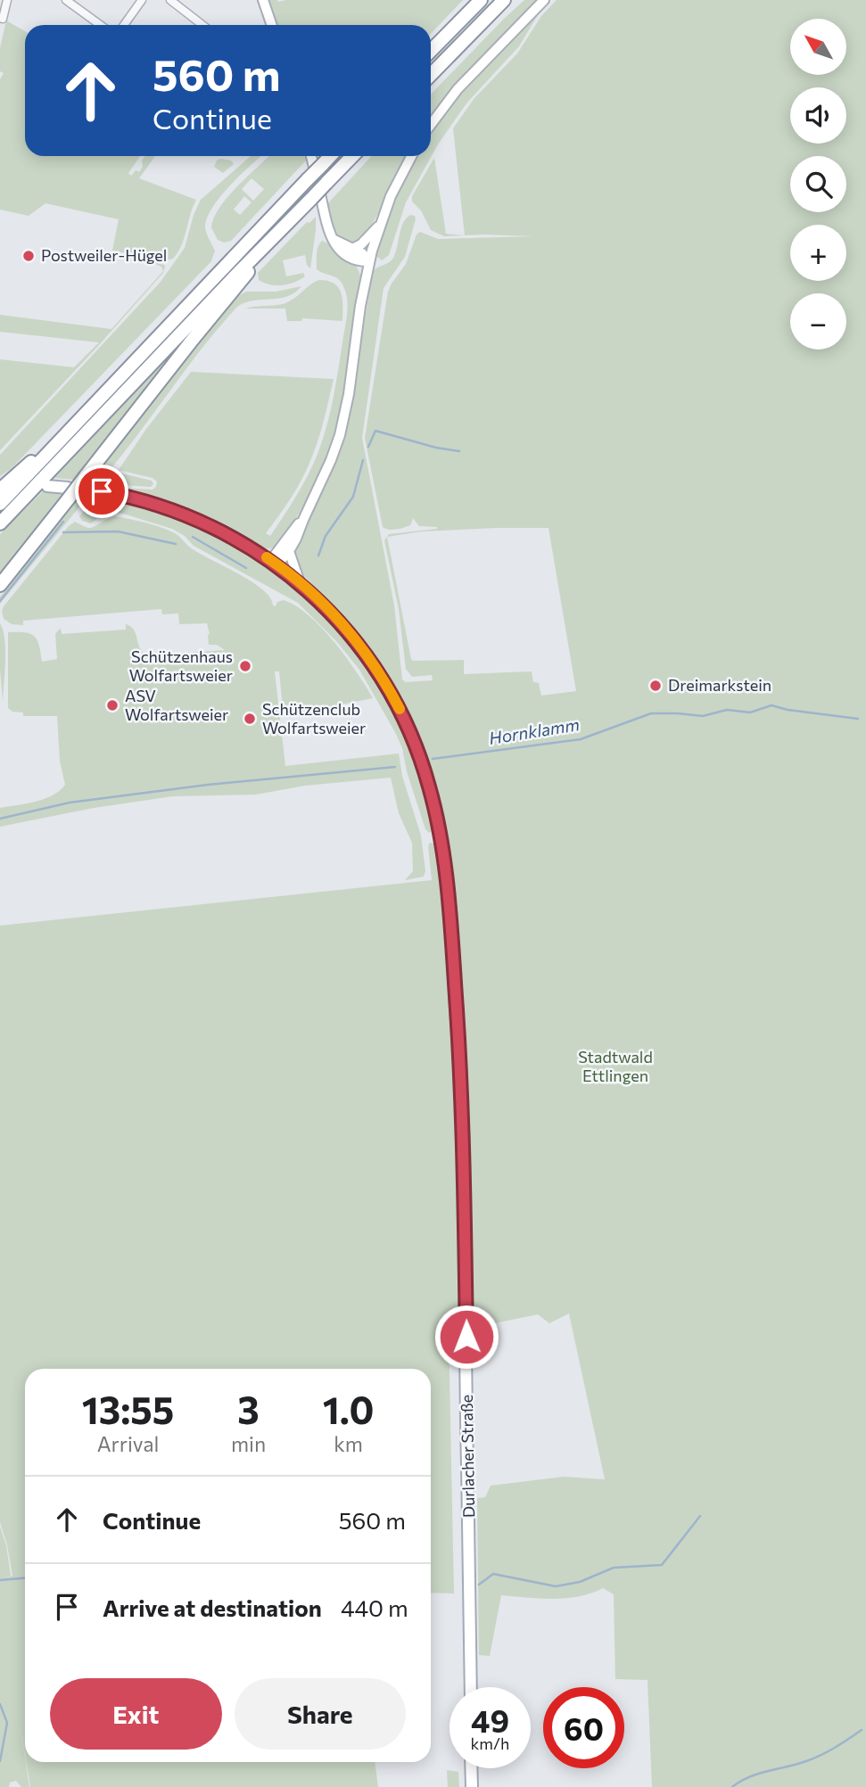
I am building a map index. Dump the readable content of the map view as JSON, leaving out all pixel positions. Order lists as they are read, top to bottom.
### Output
{
  "streets": {
    "main road": ["Durlacher Straße"]
  },
  "water": ["Hornklamm"],
  "parks": ["Stadtwald Ettlingen"],
  "places": [
    "Postweiler-Hügel",
    "Schützenhaus Wolfartsweier",
    "Dreimarkstein",
    "ASV Wolfartsweier",
    "Schützenclub Wolfartsweier"
  ],
  "north": "top left",
  "page": {
    "map_buttons": ["+", "−"],
    "turn": ["560 m", "Continue"],
    "eta": [
      "13:55",
      "Arrival",
      "3",
      "min",
      "1.0",
      "km"
    ],
    "list": [
      {
        "name": "Continue",
        "value": "560 m"
      },
      {
        "name": "Arrive at destination",
        "value": "440 m"
      }
    ],
    "buttons": ["Exit", "Share"],
    "speed": "49 km/h",
    "limit": "60"
  }
}
